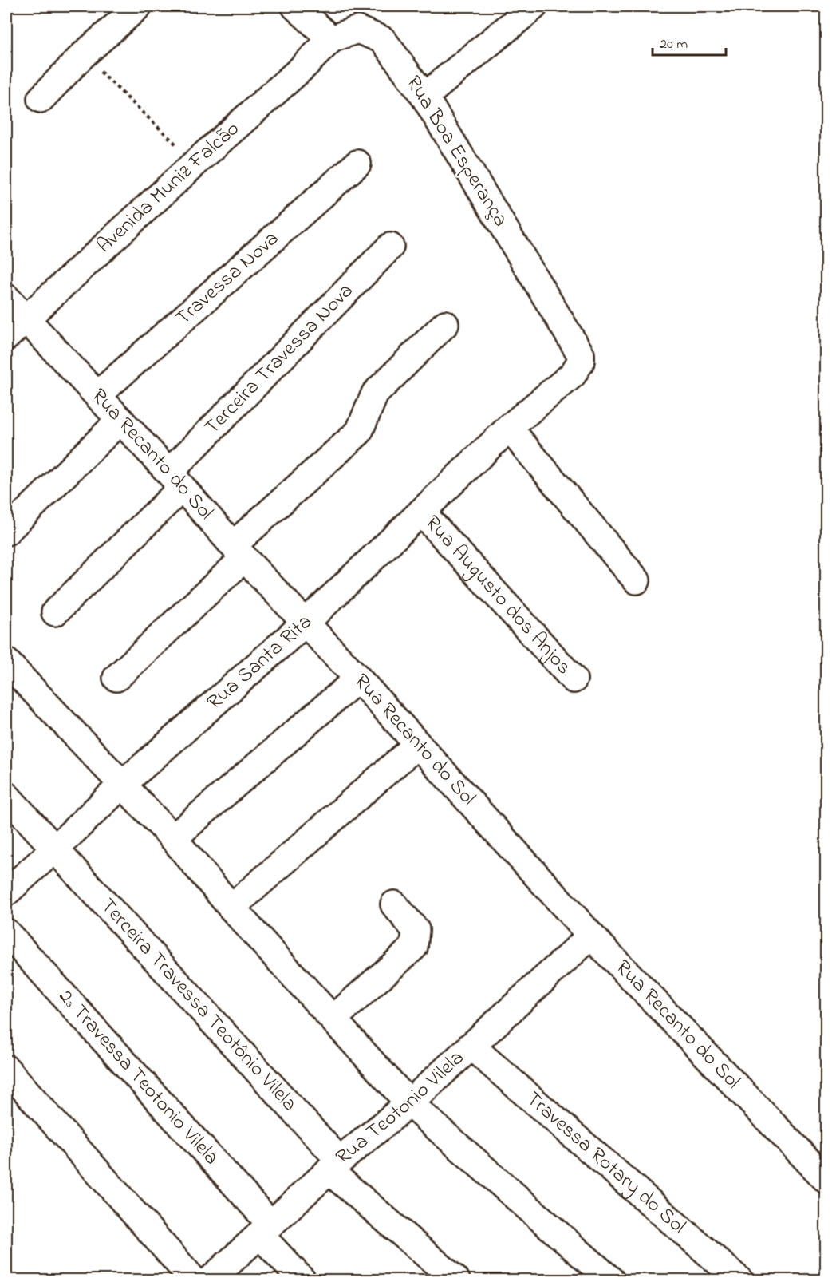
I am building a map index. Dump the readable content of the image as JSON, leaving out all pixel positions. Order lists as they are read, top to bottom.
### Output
{
  "streets": {
    "street": [
      "Rua Boa Esperança",
      "Avenida Muniz Falcão",
      "Travessa Nova",
      "Terceira Travessa Nova",
      "Rua Recanto do Sol",
      "Rua Augusto dos Anjos",
      "Rua Santa Rita",
      "Terceira Travessa Teotônio Vilela",
      "2ª Travessa Teotonio Vilela",
      "Rua Teotonio Vilela",
      "Travessa Rotary do Sol"
    ]
  },
  "crossings": [
    ["Rua Boa Esperança", "Avenida Muniz Falcão"],
    ["Rua Boa Esperança", "Rua Santa Rita"],
    ["Avenida Muniz Falcão", "Rua Recanto do Sol"],
    ["Travessa Nova", "Rua Recanto do Sol"],
    ["Terceira Travessa Nova", "Rua Recanto do Sol"],
    ["Rua Recanto do Sol", "Rua Santa Rita"],
    ["Rua Recanto do Sol", "Rua Teotonio Vilela"],
    ["Rua Augusto dos Anjos", "Rua Santa Rita"],
    ["Rua Santa Rita", "Terceira Travessa Teotônio Vilela"],
    ["Terceira Travessa Teotônio Vilela", "Rua Teotonio Vilela"],
    ["2ª Travessa Teotonio Vilela", "Rua Teotonio Vilela"],
    ["Rua Teotonio Vilela", "Travessa Rotary do Sol"]
  ],
  "scale_bar": "20 m"
}
